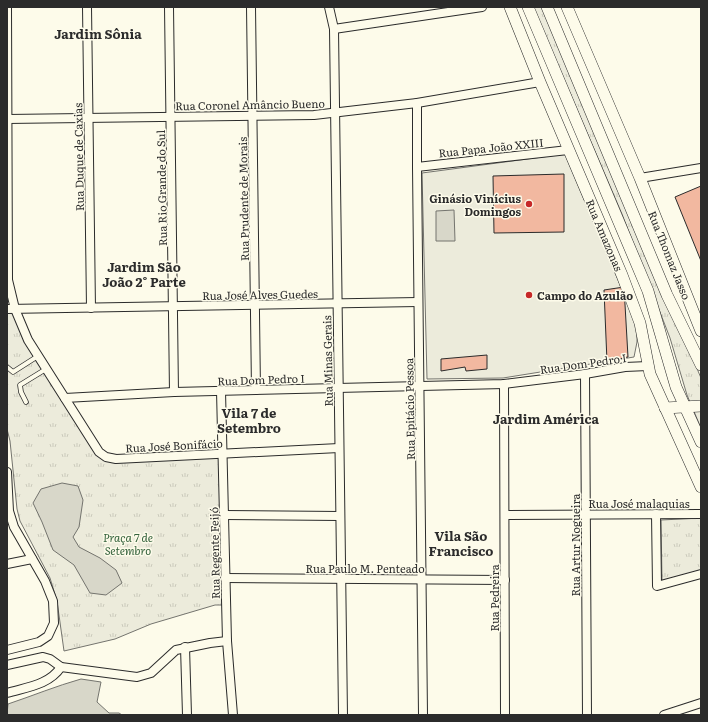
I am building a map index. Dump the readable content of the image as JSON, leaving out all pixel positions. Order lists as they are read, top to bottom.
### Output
{
  "streets": {
    "main road": ["Rua Amazonas", "Rua Thomaz Jasso"],
    "street": [
      "Rua Coronel Amâncio Bueno",
      "Rua Papa João XXIII",
      "Rua Duque de Caxias",
      "Rua Rio Grande do Sul",
      "Rua Prudente de Morais",
      "Rua José Alves Guedes",
      "Rua Minas Gerais",
      "Rua Dom Pedro I",
      "Rua Epitácio Pessoa",
      "Rua José Bonifácio",
      "Rua José malaquias",
      "Rua Artur Nogueira",
      "Rua Regente Feijó",
      "Rua Paulo M. Penteado",
      "Rua Pedreira"
    ]
  },
  "crossings": [
    ["Rua Coronel Amâncio Bueno", "Rua Duque de Caxias"],
    ["Rua Coronel Amâncio Bueno", "Rua Rio Grande do Sul"],
    ["Rua Coronel Amâncio Bueno", "Rua Prudente de Morais"],
    ["Rua Coronel Amâncio Bueno", "Rua Amazonas"],
    ["Rua Coronel Amâncio Bueno", "Rua Minas Gerais"],
    ["Rua Coronel Amâncio Bueno", "Rua Epitácio Pessoa"],
    ["Rua Papa João XXIII", "Rua Amazonas"],
    ["Rua Papa João XXIII", "Rua Epitácio Pessoa"],
    ["Rua Duque de Caxias", "Rua José Alves Guedes"],
    ["Rua Rio Grande do Sul", "Rua José Alves Guedes"],
    ["Rua Rio Grande do Sul", "Rua Dom Pedro I"],
    ["Rua Prudente de Morais", "Rua José Alves Guedes"],
    ["Rua Prudente de Morais", "Rua Dom Pedro I"],
    ["Rua Amazonas", "Rua Dom Pedro I"],
    ["Rua José Alves Guedes", "Rua Minas Gerais"],
    ["Rua José Alves Guedes", "Rua Epitácio Pessoa"],
    ["Rua Minas Gerais", "Rua Dom Pedro I"],
    ["Rua Minas Gerais", "Rua José Bonifácio"],
    ["Rua Minas Gerais", "Rua Paulo M. Penteado"],
    ["Rua Dom Pedro I", "Rua Epitácio Pessoa"],
    ["Rua Dom Pedro I", "Rua José Bonifácio"],
    ["Rua Dom Pedro I", "Rua Artur Nogueira"],
    ["Rua Dom Pedro I", "Rua Regente Feijó"],
    ["Rua Dom Pedro I", "Rua Pedreira"],
    ["Rua Epitácio Pessoa", "Rua Paulo M. Penteado"],
    ["Rua José Bonifácio", "Rua Regente Feijó"],
    ["Rua José malaquias", "Rua Artur Nogueira"],
    ["Rua José malaquias", "Rua Pedreira"],
    ["Rua Regente Feijó", "Rua Paulo M. Penteado"],
    ["Rua Paulo M. Penteado", "Rua Pedreira"]
  ],
  "districts": [
    "Jardim Sônia",
    "Jardim São João 2° Parte",
    "Vila 7 de Setembro",
    "Jardim América",
    "Vila São Francisco"
  ],
  "parks": ["Praça 7 de Setembro"],
  "places": ["Ginásio Vinícius Domingos", "Campo do Azulão"]
}
